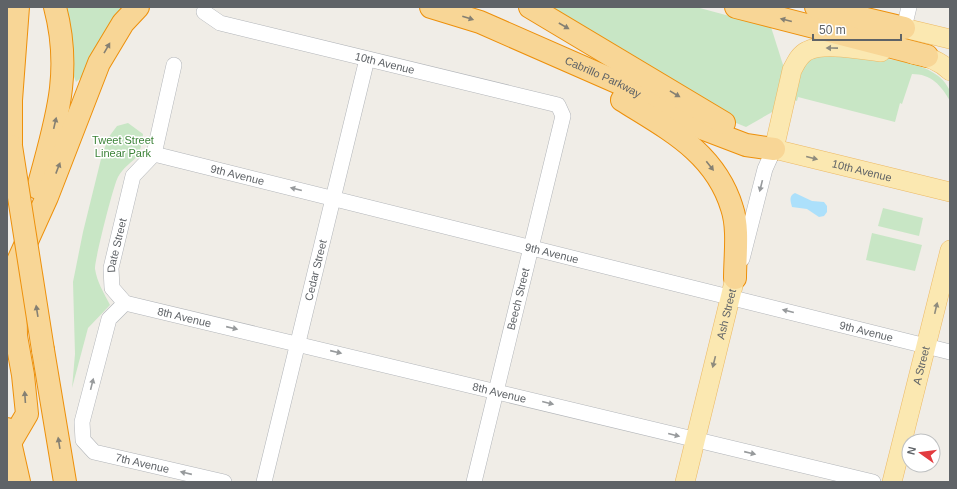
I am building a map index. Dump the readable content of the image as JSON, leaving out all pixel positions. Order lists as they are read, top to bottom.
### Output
{
  "streets": {
    "highway": ["Cabrillo Parkway"],
    "main road": ["10th Avenue", "Ash Street", "A Street"],
    "street": [
      "9th Avenue",
      "Date Street",
      "Cedar Street",
      "Beech Street",
      "8th Avenue",
      "7th Avenue"
    ]
  },
  "crossings": [
    ["10th Avenue", "Cabrillo Parkway"],
    ["10th Avenue", "Cedar Street"],
    ["10th Avenue", "Beech Street"],
    ["10th Avenue", "Ash Street"],
    ["Cabrillo Parkway", "Ash Street"],
    ["9th Avenue", "Date Street"],
    ["9th Avenue", "Cedar Street"],
    ["9th Avenue", "Beech Street"],
    ["9th Avenue", "Ash Street"],
    ["9th Avenue", "A Street"],
    ["Date Street", "8th Avenue"],
    ["Date Street", "7th Avenue"],
    ["Cedar Street", "8th Avenue"],
    ["Beech Street", "8th Avenue"],
    ["Ash Street", "8th Avenue"],
    ["8th Avenue", "7th Avenue"]
  ],
  "one_way": [
    "9th Avenue",
    "Ash Street",
    "8th Avenue",
    "A Street"
  ],
  "parks": ["Tweet Street Linear Park"],
  "scale_bar": "50 m",
  "north": "left"
}
